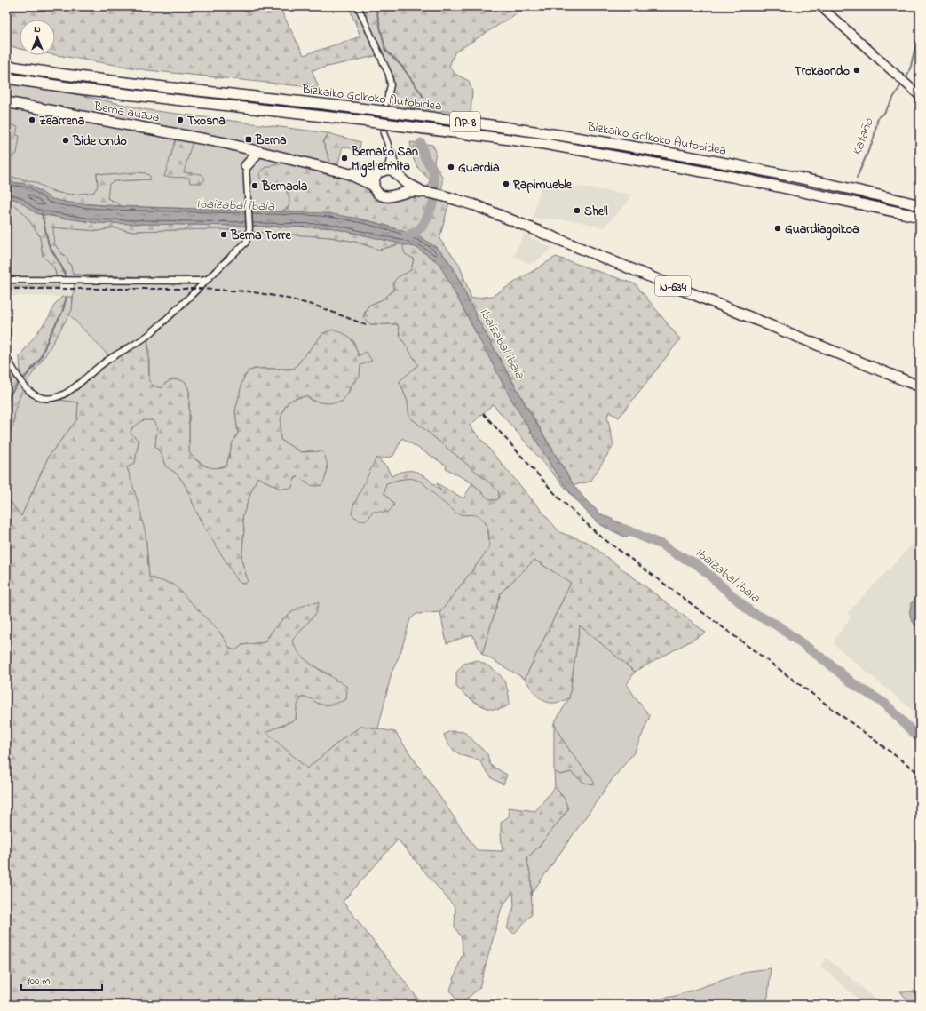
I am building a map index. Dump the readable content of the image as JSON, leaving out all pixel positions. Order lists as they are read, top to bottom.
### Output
{
  "streets": {
    "highway": [
      "Bizkaiko Golkoko Autobidea",
      "Berna auzoa",
      "AP-8",
      "N-634"
    ]
  },
  "crossings": [
    ["Berna auzoa", "N-634"]
  ],
  "water": ["Kataño", "Ibaizabal ibaia"],
  "places": {
    "other": [
      "Trokaondo",
      "Zearrena",
      "Txosna",
      "Bide Ondo",
      "Bernako San Migel ermita",
      "Guardia",
      "Rapimueble",
      "Bernaola",
      "Shell",
      "Guardiagoikoa",
      "Berna Torre"
    ],
    "transit": ["Berna"]
  },
  "scale_bar": "100 m",
  "north": "top"
}
